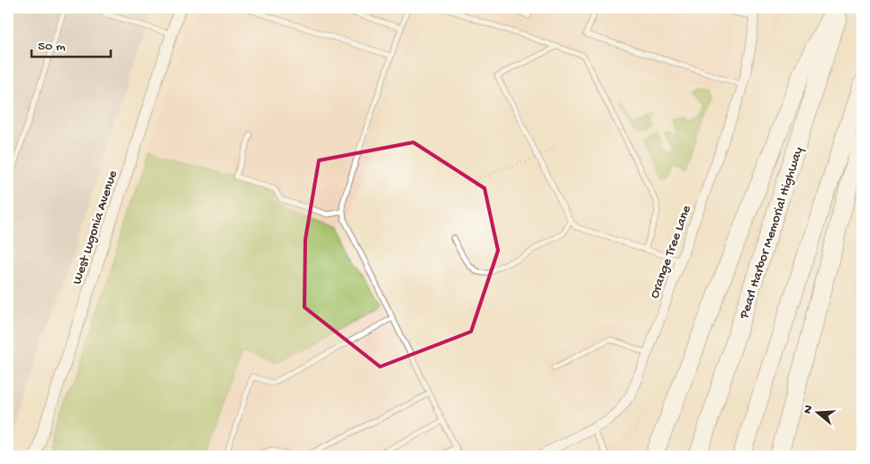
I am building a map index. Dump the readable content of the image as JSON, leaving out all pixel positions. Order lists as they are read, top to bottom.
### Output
{
  "streets": {
    "highway": ["Pearl Harbor Memorial Highway"],
    "street": ["West Lugonia Avenue", "Orange Tree Lane"]
  },
  "scale_bar": "50 m",
  "north": "left"
}
